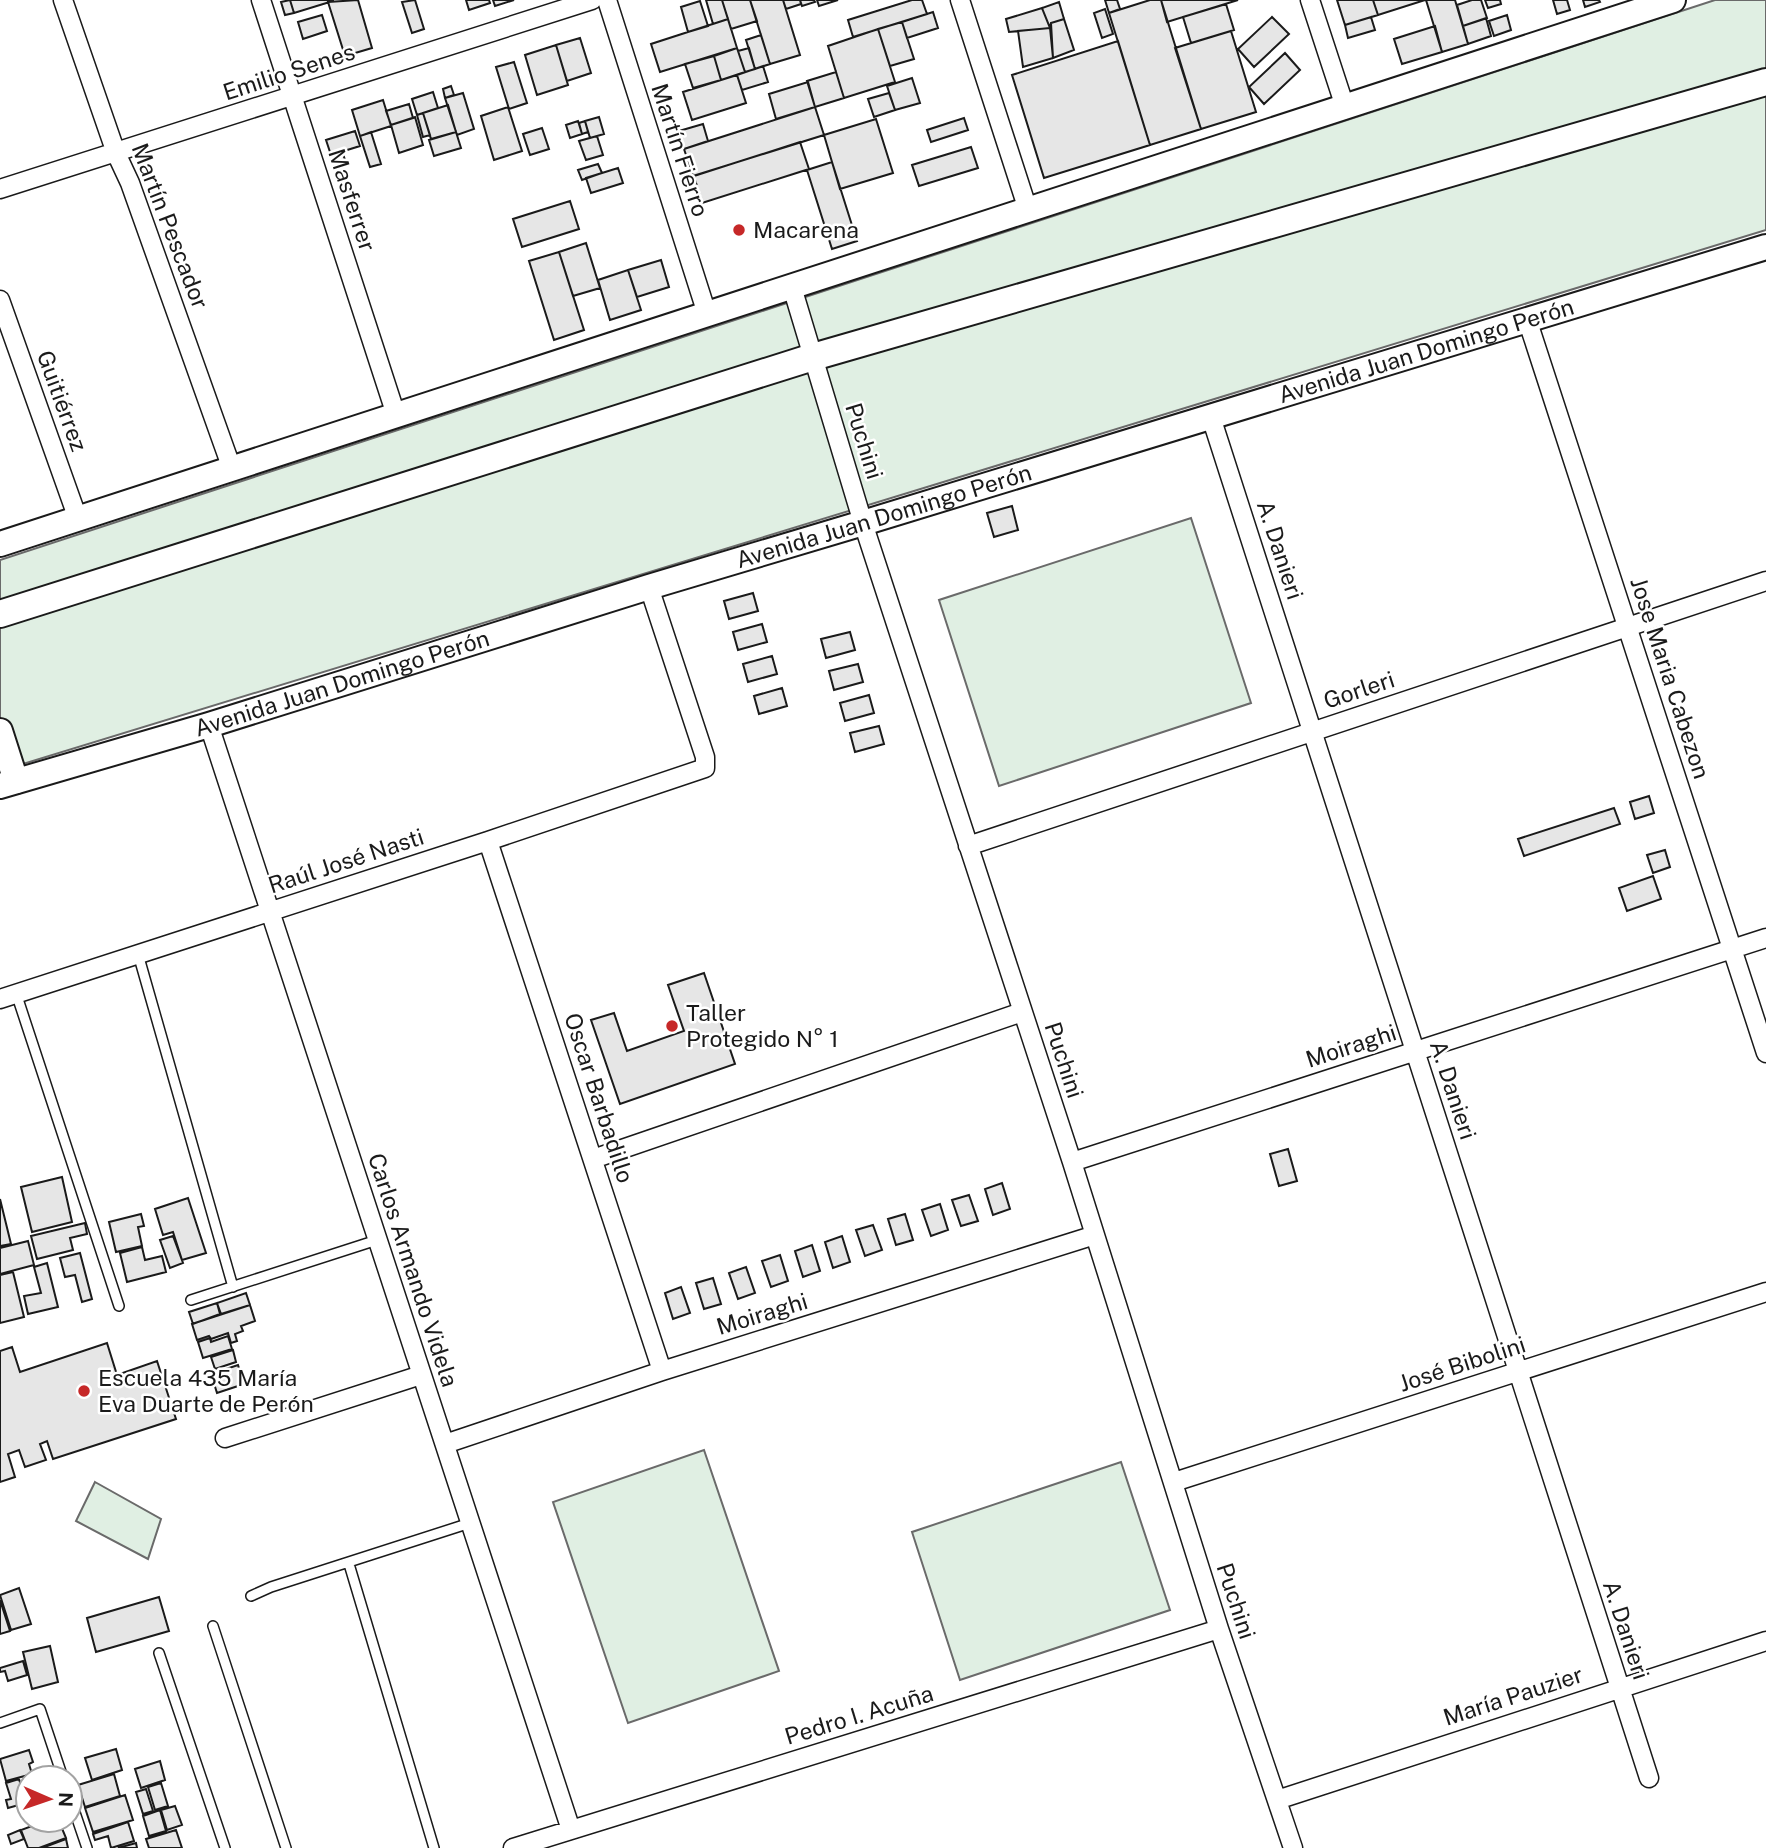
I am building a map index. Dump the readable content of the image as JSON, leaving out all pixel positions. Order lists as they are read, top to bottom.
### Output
{
  "streets": {
    "main road": ["Avenida Juan Domingo Perón"],
    "street": [
      "Emilio Senes",
      "Martín Fierro",
      "Masferrer",
      "Martín Pescador",
      "Guitiérrez",
      "Puchini",
      "A. Danieri",
      "Jose Maria Cabezon",
      "Gorleri",
      "Raúl José Nasti",
      "Moiraghi",
      "Oscar Barbadillo",
      "Carlos Armando Videla",
      "José Bibolini",
      "María Pauzier",
      "Pedro I. Acuña"
    ]
  },
  "crossings": [
    ["Emilio Senes", "Masferrer"],
    ["Emilio Senes", "Martín Pescador"],
    ["Avenida Juan Domingo Perón", "Puchini"],
    ["Avenida Juan Domingo Perón", "A. Danieri"],
    ["Avenida Juan Domingo Perón", "Jose Maria Cabezon"],
    ["Avenida Juan Domingo Perón", "Raúl José Nasti"],
    ["Avenida Juan Domingo Perón", "Carlos Armando Videla"],
    ["Puchini", "Gorleri"],
    ["Puchini", "Moiraghi"],
    ["Puchini", "José Bibolini"],
    ["Puchini", "María Pauzier"],
    ["Puchini", "Pedro I. Acuña"],
    ["A. Danieri", "Gorleri"],
    ["A. Danieri", "Moiraghi"],
    ["A. Danieri", "José Bibolini"],
    ["A. Danieri", "María Pauzier"],
    ["Jose Maria Cabezon", "Gorleri"],
    ["Jose Maria Cabezon", "Moiraghi"],
    ["Raúl José Nasti", "Oscar Barbadillo"],
    ["Raúl José Nasti", "Carlos Armando Videla"],
    ["Moiraghi", "Oscar Barbadillo"],
    ["Moiraghi", "Carlos Armando Videla"],
    ["Carlos Armando Videla", "Pedro I. Acuña"]
  ],
  "places": ["Macarena", "Taller Protegido N° 1", "Escuela 435 María Eva Duarte de Perón"],
  "north": "right"
}
